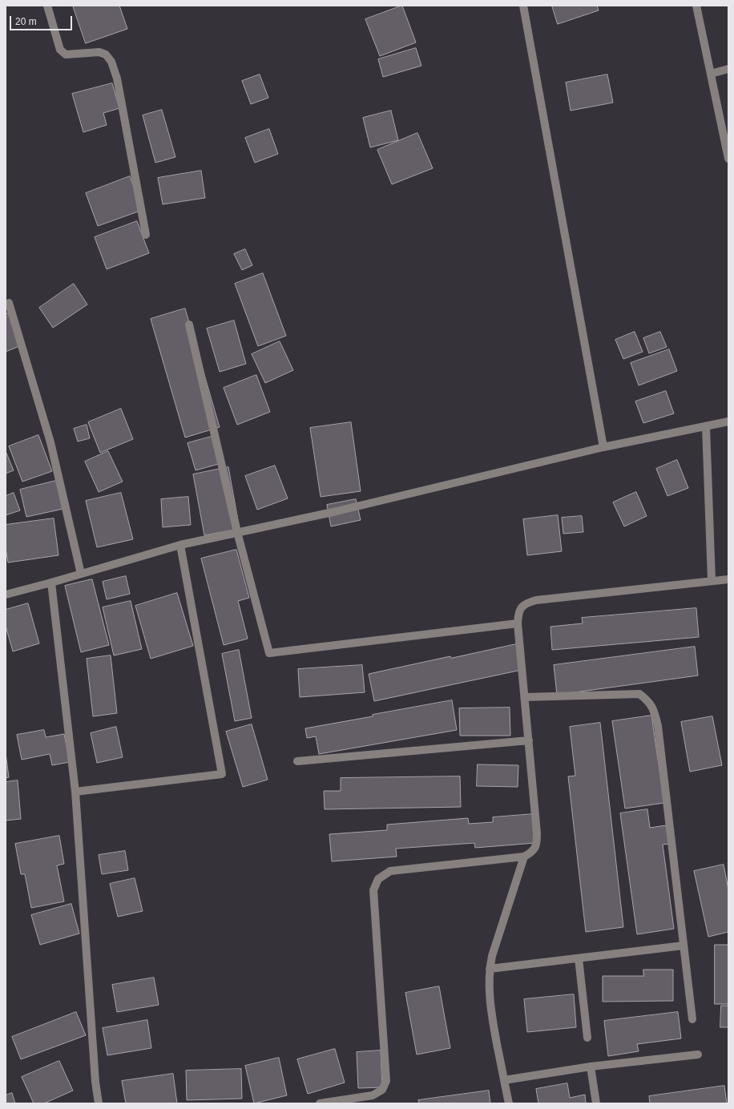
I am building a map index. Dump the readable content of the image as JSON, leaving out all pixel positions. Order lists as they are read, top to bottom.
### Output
{
  "scale_bar": "20 m"
}
